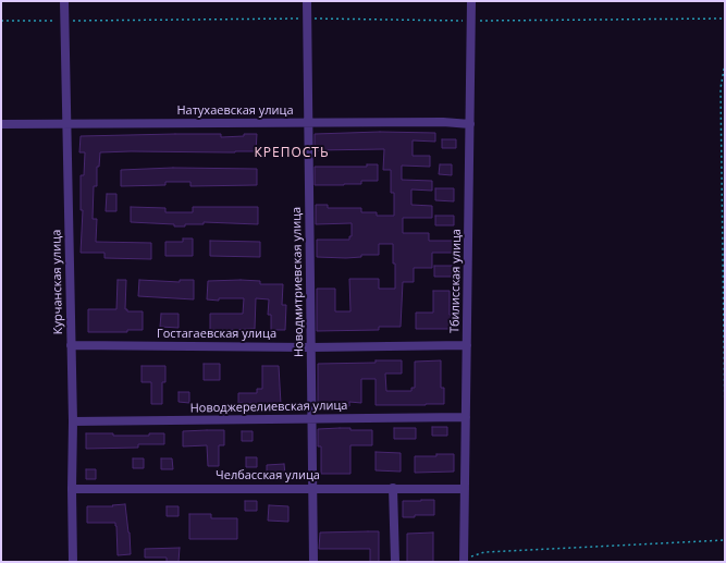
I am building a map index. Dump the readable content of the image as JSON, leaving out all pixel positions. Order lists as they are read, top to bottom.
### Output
{
  "streets": {
    "street": [
      "Натухаевская улица",
      "Тбилисская улица",
      "Курчанская улица",
      "Новодмитриевская улица",
      "Гостагаевская улица",
      "Новоджерелиевская улица",
      "Челбасская улица"
    ]
  },
  "crossings": [
    ["Натухаевская улица", "Тбилисская улица"],
    ["Натухаевская улица", "Курчанская улица"],
    ["Натухаевская улица", "Новодмитриевская улица"],
    ["Тбилисская улица", "Гостагаевская улица"],
    ["Тбилисская улица", "Новоджерелиевская улица"],
    ["Тбилисская улица", "Челбасская улица"],
    ["Курчанская улица", "Гостагаевская улица"],
    ["Курчанская улица", "Новоджерелиевская улица"],
    ["Курчанская улица", "Челбасская улица"],
    ["Новодмитриевская улица", "Гостагаевская улица"],
    ["Новодмитриевская улица", "Новоджерелиевская улица"],
    ["Новодмитриевская улица", "Челбасская улица"]
  ],
  "districts": ["КРЕПОСТЬ"]
}
